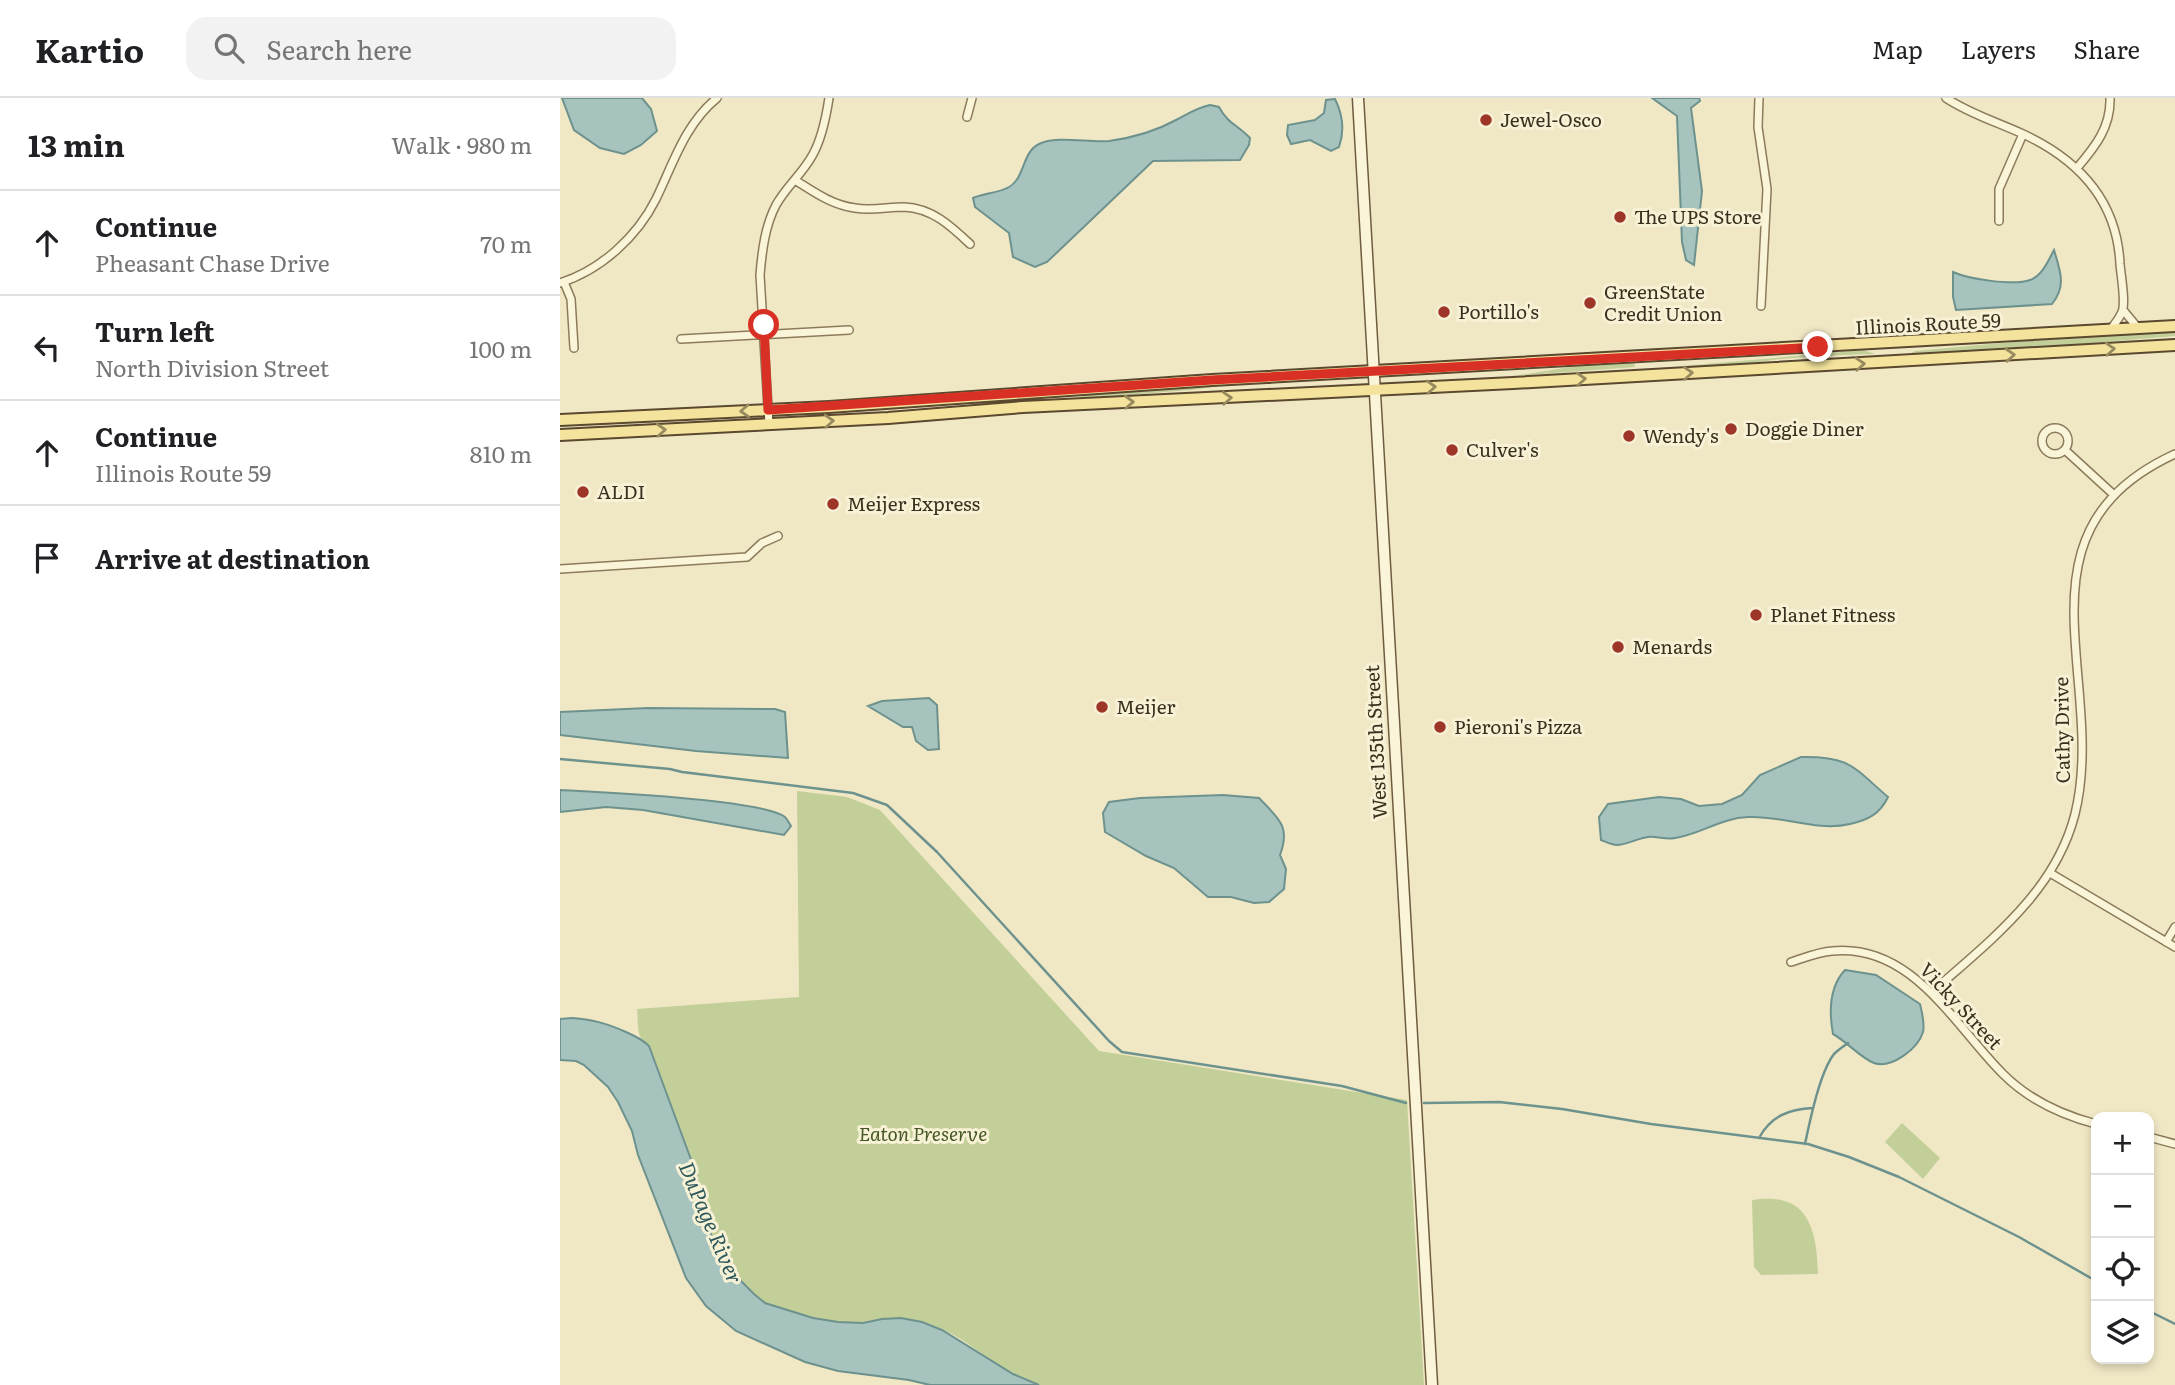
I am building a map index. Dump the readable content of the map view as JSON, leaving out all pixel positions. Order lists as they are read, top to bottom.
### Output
{
  "streets": {
    "main road": ["Illinois Route 59"],
    "street": ["Cathy Drive", "West 135th Street", "Vicky Street"]
  },
  "crossings": [
    ["Illinois Route 59", "West 135th Street"],
    ["Cathy Drive", "Vicky Street"]
  ],
  "water": ["DuPage River"],
  "parks": ["Eaton Preserve"],
  "places": [
    "Jewel-Osco",
    "The UPS Store",
    "GreenState Credit Union",
    "Portillo's",
    "Doggie Diner",
    "Wendy's",
    "Culver's",
    "ALDI",
    "Meijer Express",
    "Planet Fitness",
    "Menards",
    "Meijer",
    "Pieroni's Pizza"
  ],
  "page": {
    "header": "Kartio",
    "search": "Search here",
    "nav": ["Map", "Layers", "Share"],
    "heading": ["13 min", "Walk · 980 m"],
    "list": [
      ["Continue", "Pheasant Chase Drive", "70 m"],
      ["Turn left", "North Division Street", "100 m"],
      ["Continue", "Illinois Route 59", "810 m"],
      "Arrive at destination"
    ],
    "map_buttons": ["+", "−"]
  }
}
